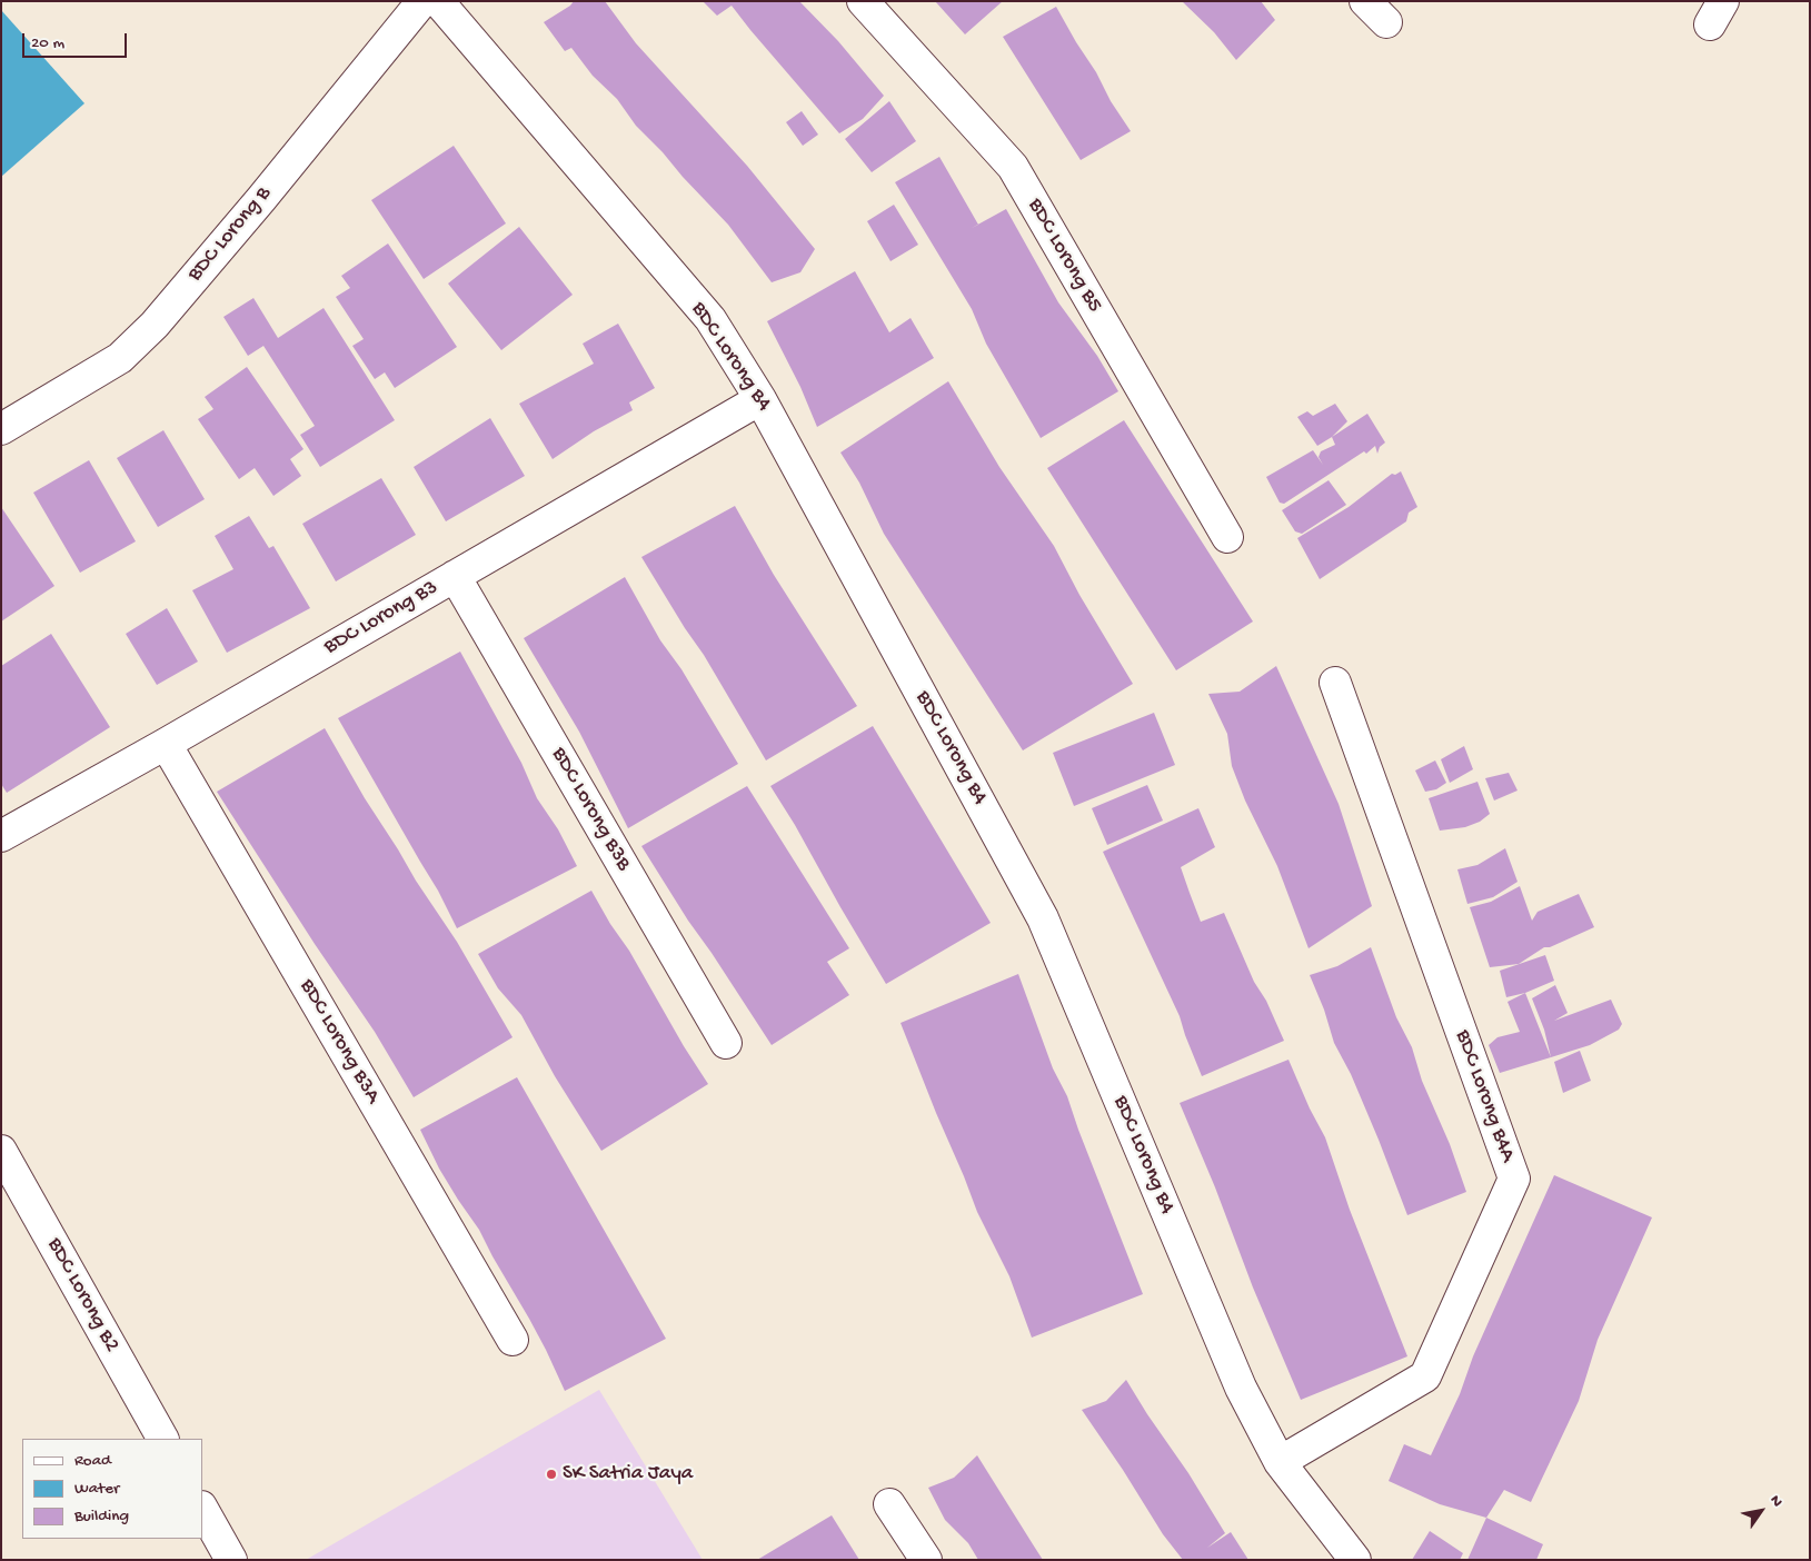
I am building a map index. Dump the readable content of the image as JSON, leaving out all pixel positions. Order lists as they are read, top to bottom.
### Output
{
  "streets": {
    "street": [
      "BDC Lorong B",
      "BDC Lorong B5",
      "BDC Lorong B4",
      "BDC Lorong B3",
      "BDC Lorong B3B",
      "BDC Lorong B3A",
      "BDC Lorong B4A",
      "BDC Lorong B2"
    ]
  },
  "crossings": [
    ["BDC Lorong B4", "BDC Lorong B3"],
    ["BDC Lorong B4", "BDC Lorong B4A"],
    ["BDC Lorong B3", "BDC Lorong B3B"],
    ["BDC Lorong B3", "BDC Lorong B3A"]
  ],
  "places": ["SK Satria Jaya"],
  "legend": ["Road", "Water", "Building"],
  "scale_bar": "20 m",
  "north": "top right"
}
